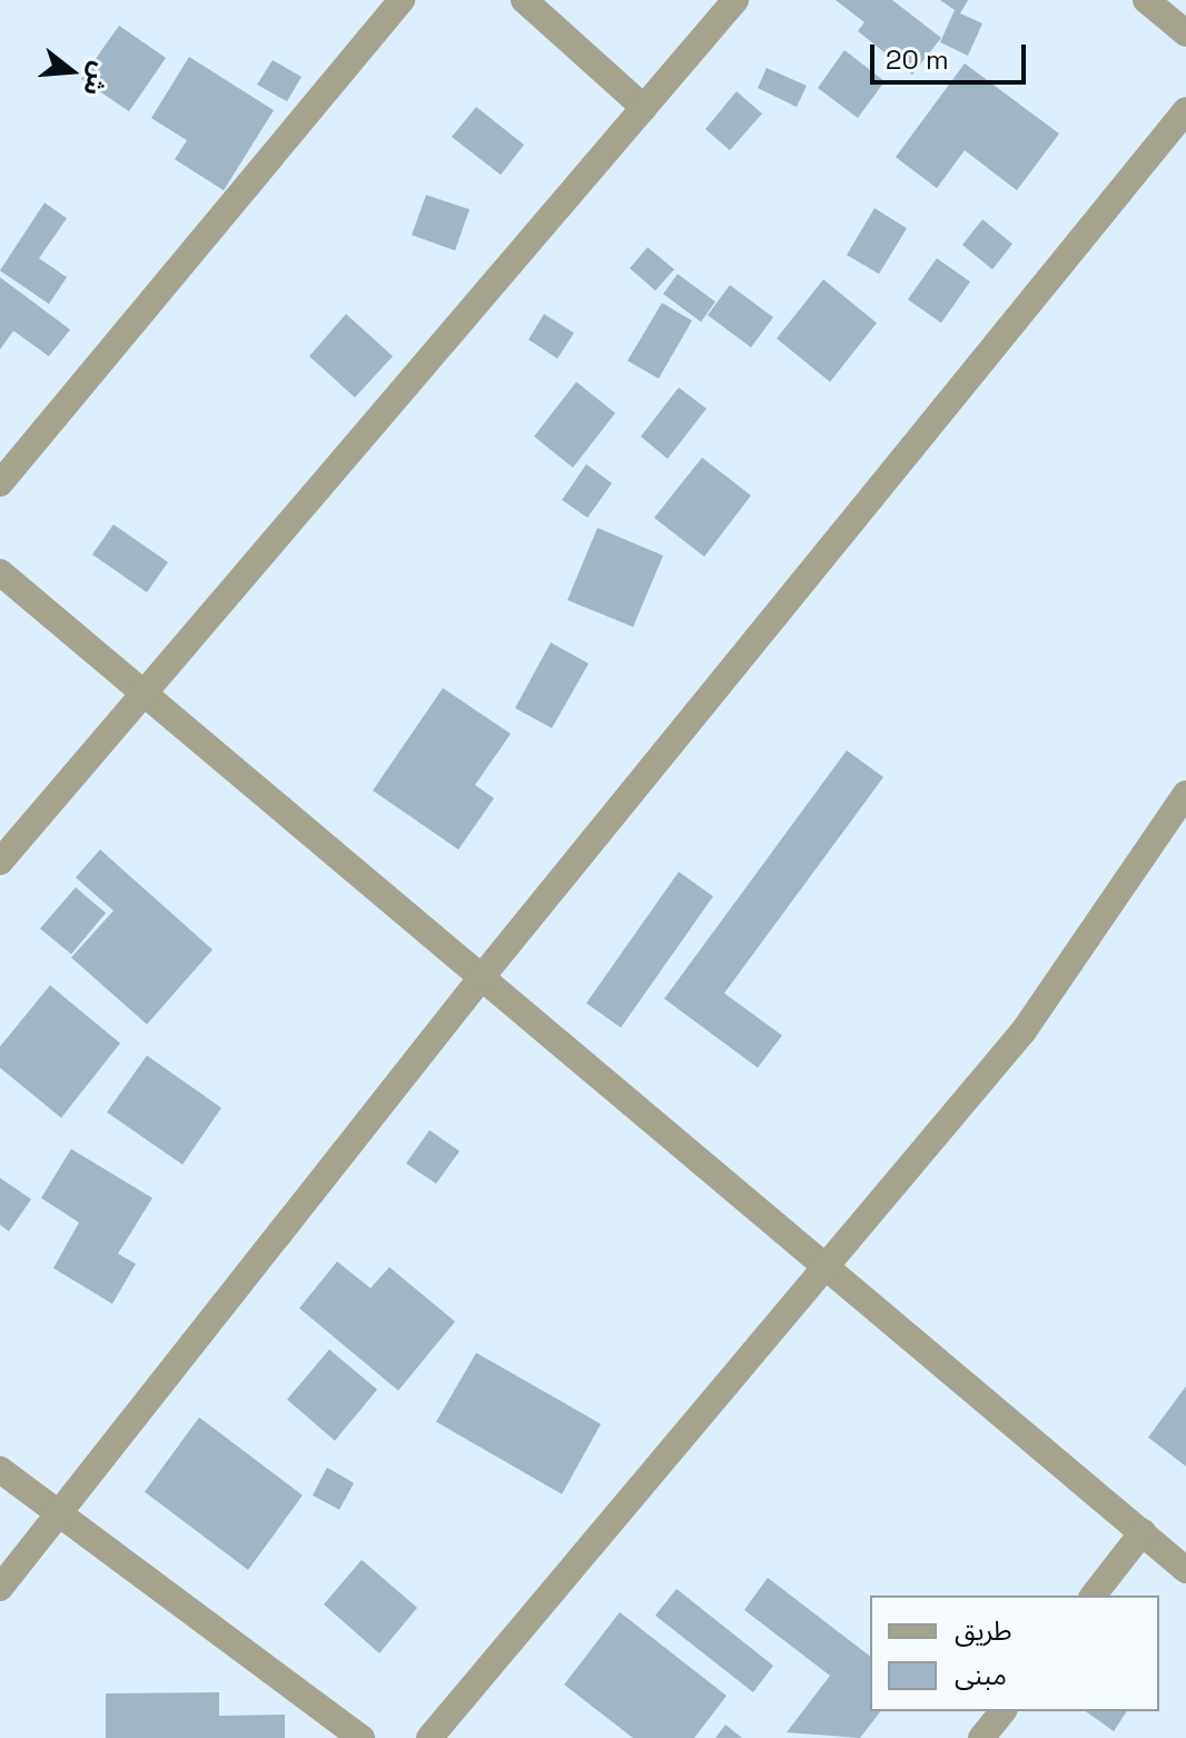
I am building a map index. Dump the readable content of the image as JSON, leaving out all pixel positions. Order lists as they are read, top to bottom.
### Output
{
  "legend": ["طريق", "مبنى"],
  "scale_bar": "20 m",
  "north": "right"
}
